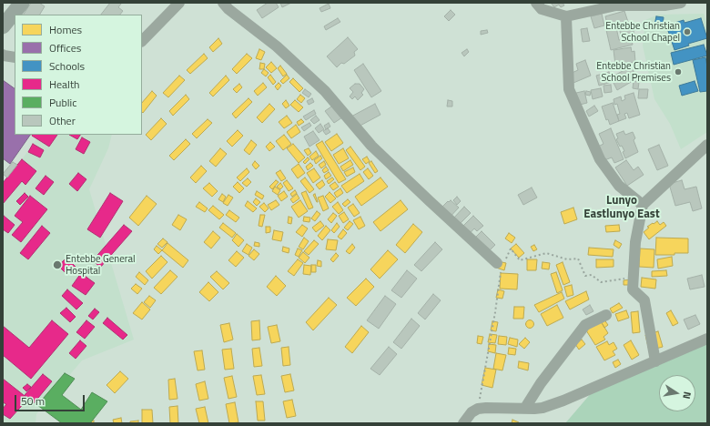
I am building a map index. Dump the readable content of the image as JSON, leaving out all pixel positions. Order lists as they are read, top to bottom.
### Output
{
  "districts": ["Lunyo Eastlunyo East"],
  "places": ["Entebbe Christian School Chapel", "Entebbe Christian School Premises", "Entebbe General Hospital"],
  "legend": [
    "Homes",
    "Offices",
    "Schools",
    "Health",
    "Public",
    "Other"
  ],
  "scale_bar": "50 m",
  "north": "right"
}
